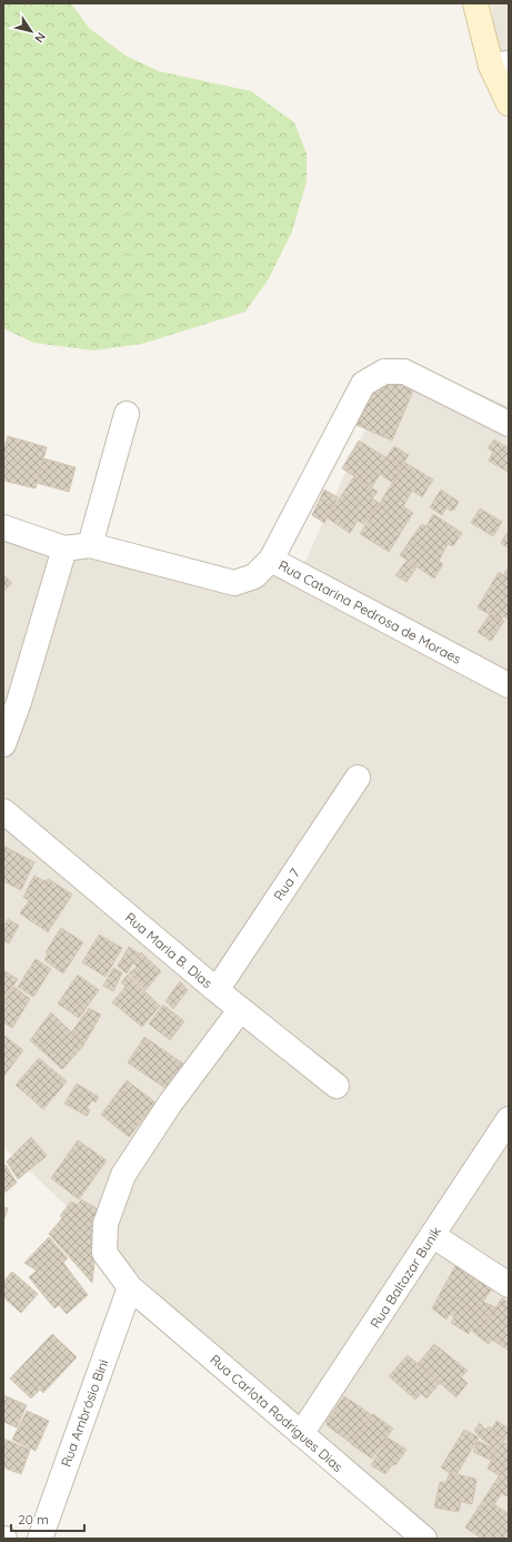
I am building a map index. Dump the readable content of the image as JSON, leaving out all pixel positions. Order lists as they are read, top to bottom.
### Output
{
  "streets": {
    "street": [
      "Rua Catarina Pedrosa de Moraes",
      "Rua 7",
      "Rua Maria B. Dias",
      "Rua Baltazar Bunik",
      "Rua Ambrósio Bini",
      "Rua Carlota Rodrigues Dias"
    ]
  },
  "crossings": [
    ["Rua 7", "Rua Maria B. Dias"],
    ["Rua Maria B. Dias", "Rua Carlota Rodrigues Dias"],
    ["Rua Baltazar Bunik", "Rua Carlota Rodrigues Dias"],
    ["Rua Ambrósio Bini", "Rua Carlota Rodrigues Dias"]
  ],
  "scale_bar": "20 m",
  "north": "bottom right"
}
